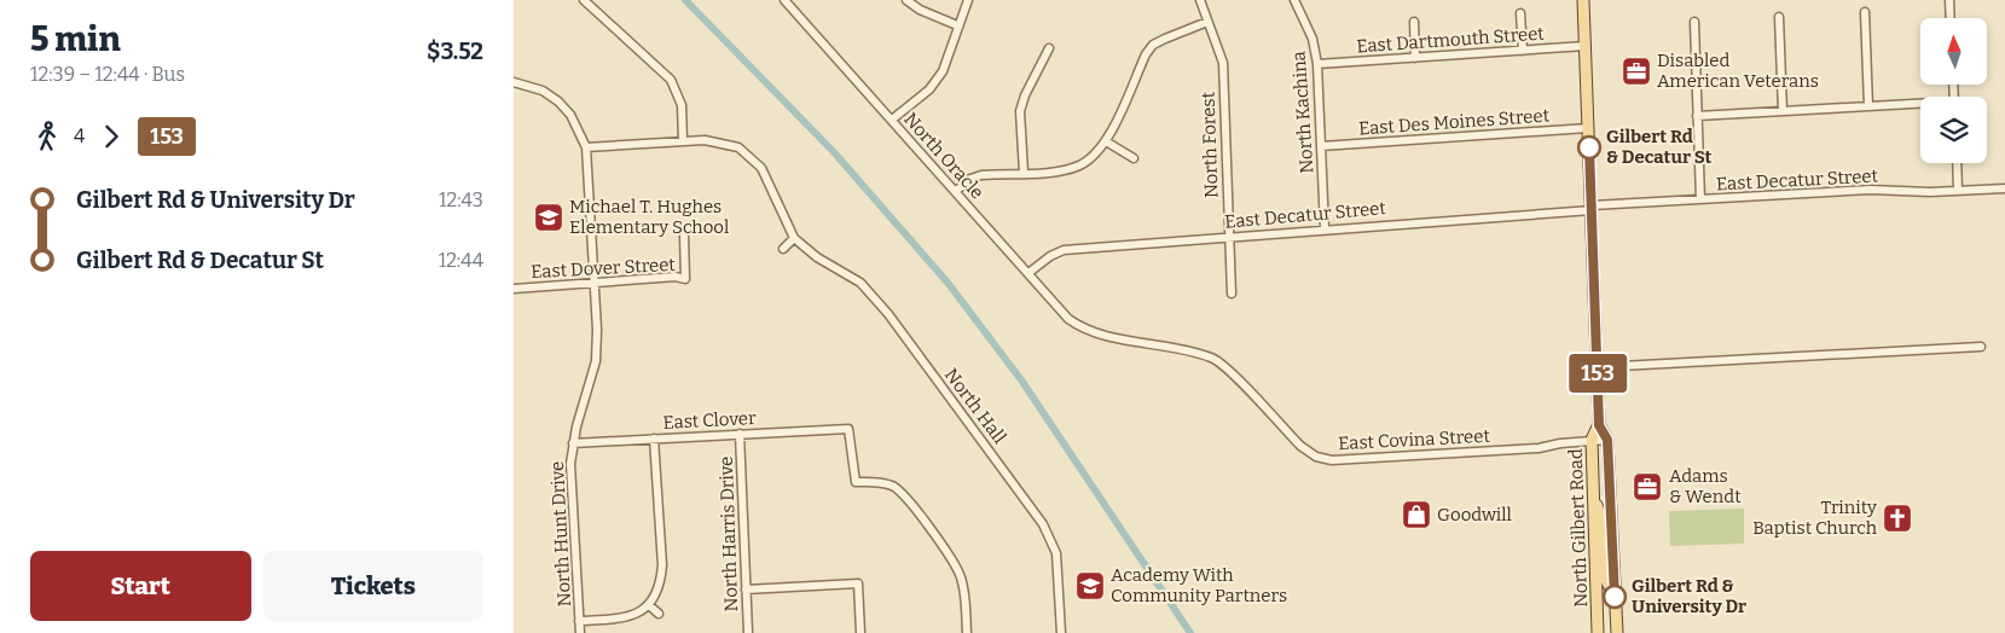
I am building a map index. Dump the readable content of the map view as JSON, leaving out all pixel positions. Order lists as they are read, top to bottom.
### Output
{
  "streets": {
    "main road": ["North Gilbert Road"],
    "street": [
      "East Dartmouth Street",
      "North Kachina",
      "East Des Moines Street",
      "North Forest",
      "North Oracle",
      "East Decatur Street",
      "East Dover Street",
      "North Hall",
      "East Clover",
      "East Covina Street",
      "North Hunt Drive",
      "North Harris Drive"
    ]
  },
  "crossings": [
    ["East Dartmouth Street", "North Kachina"],
    ["East Dartmouth Street", "North Gilbert Road"],
    ["North Kachina", "East Des Moines Street"],
    ["North Kachina", "East Decatur Street"],
    ["East Des Moines Street", "North Gilbert Road"],
    ["North Forest", "East Decatur Street"],
    ["North Oracle", "East Decatur Street"],
    ["North Oracle", "East Covina Street"],
    ["East Decatur Street", "North Gilbert Road"],
    ["East Dover Street", "North Hunt Drive"],
    ["North Hall", "North Hunt Drive"],
    ["East Clover", "North Hunt Drive"],
    ["East Clover", "North Harris Drive"],
    ["East Covina Street", "North Gilbert Road"]
  ],
  "places": {
    "office": ["Disabled American Veterans", "Adams & Wendt"],
    "other": ["Gilbert Rd & Decatur St", "Gilbert Rd & University Dr"],
    "school or university": ["Michael T. Hughes Elementary School", "Academy With Community Partners"],
    "shop": ["Goodwill"],
    "church": ["Trinity Baptist Church"]
  },
  "lines": ["bus line 153"],
  "north": "top",
  "page": {
    "heading": ["5 min", "12:39 – 12:44 · Bus", "$3.52"],
    "on_map": "153",
    "legs": ["4", "153"],
    "list": [
      {
        "name": "Gilbert Rd & University Dr",
        "value": "12:43"
      },
      {
        "name": "Gilbert Rd & Decatur St",
        "value": "12:44"
      }
    ],
    "buttons": ["Start", "Tickets"]
  }
}
